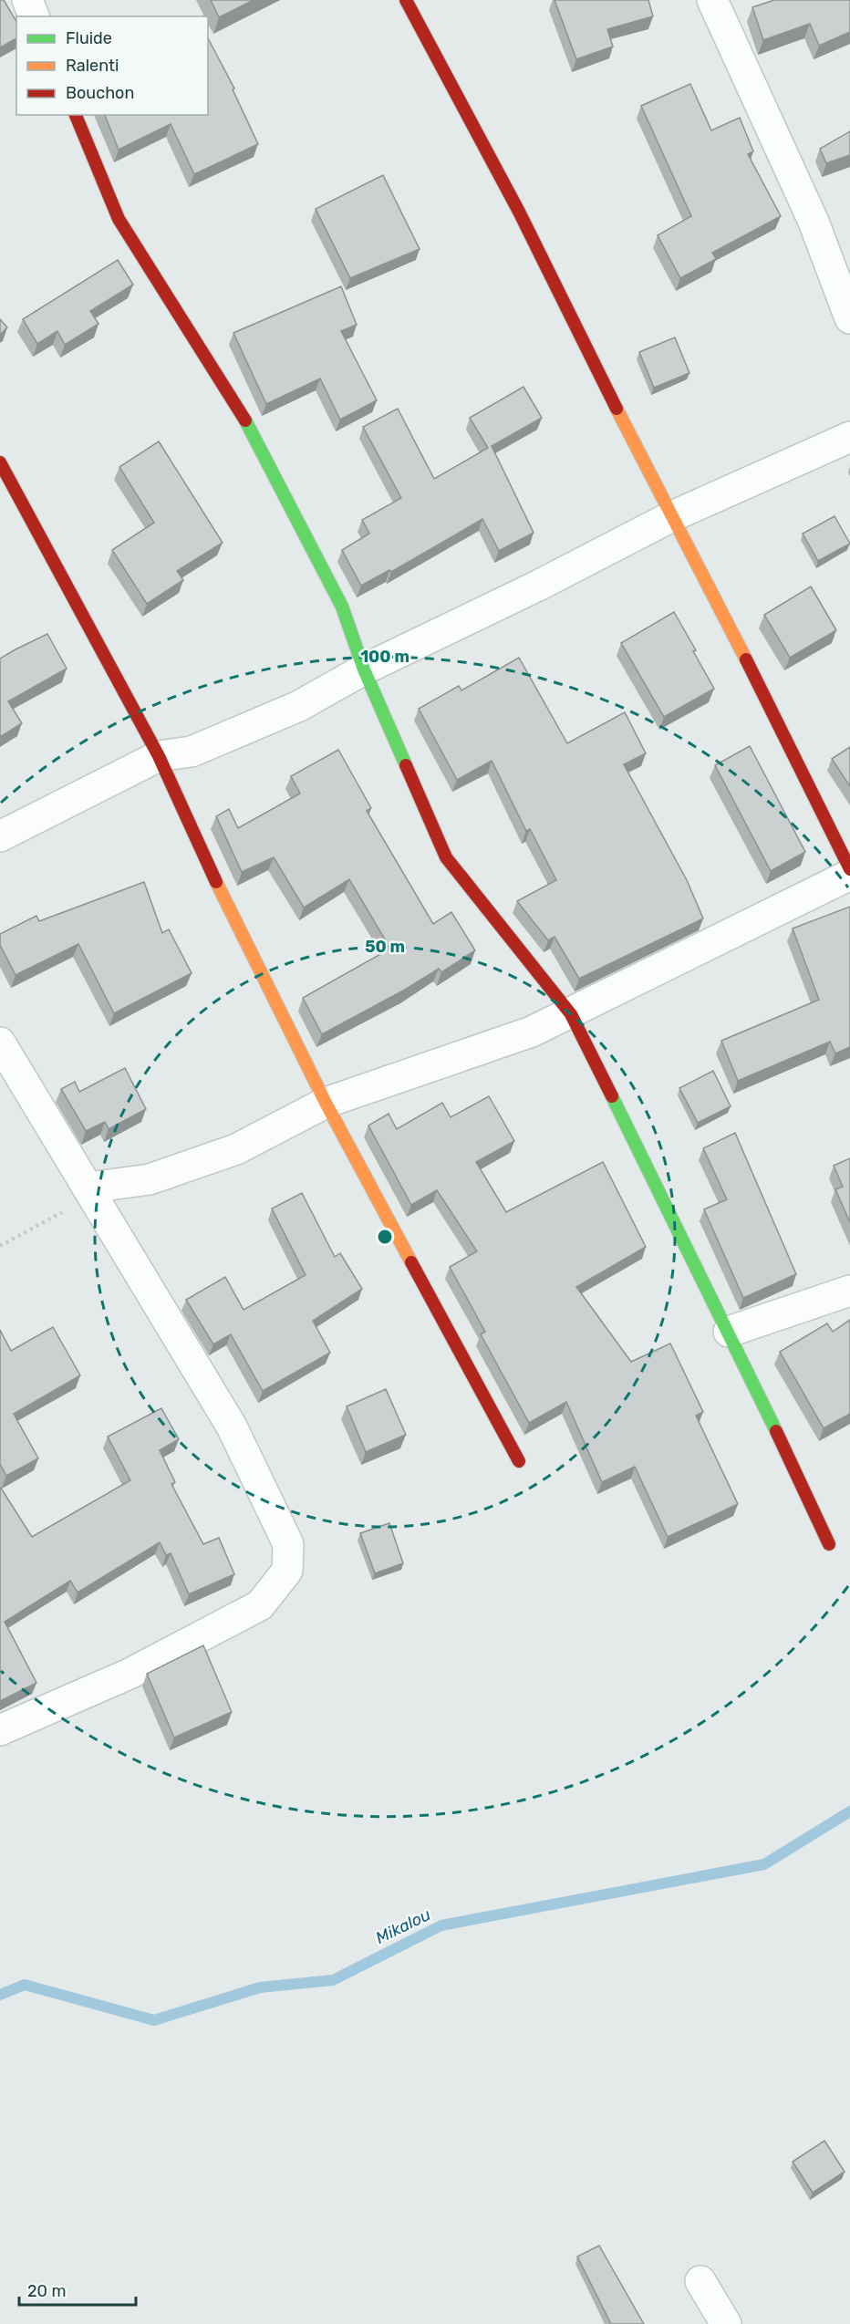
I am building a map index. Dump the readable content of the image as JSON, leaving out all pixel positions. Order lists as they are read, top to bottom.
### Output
{
  "water": ["Mikalou"],
  "legend": ["Fluide", "Ralenti", "Bouchon"],
  "scale_bar": "20 m",
  "rings": ["100 m", "50 m"]
}
